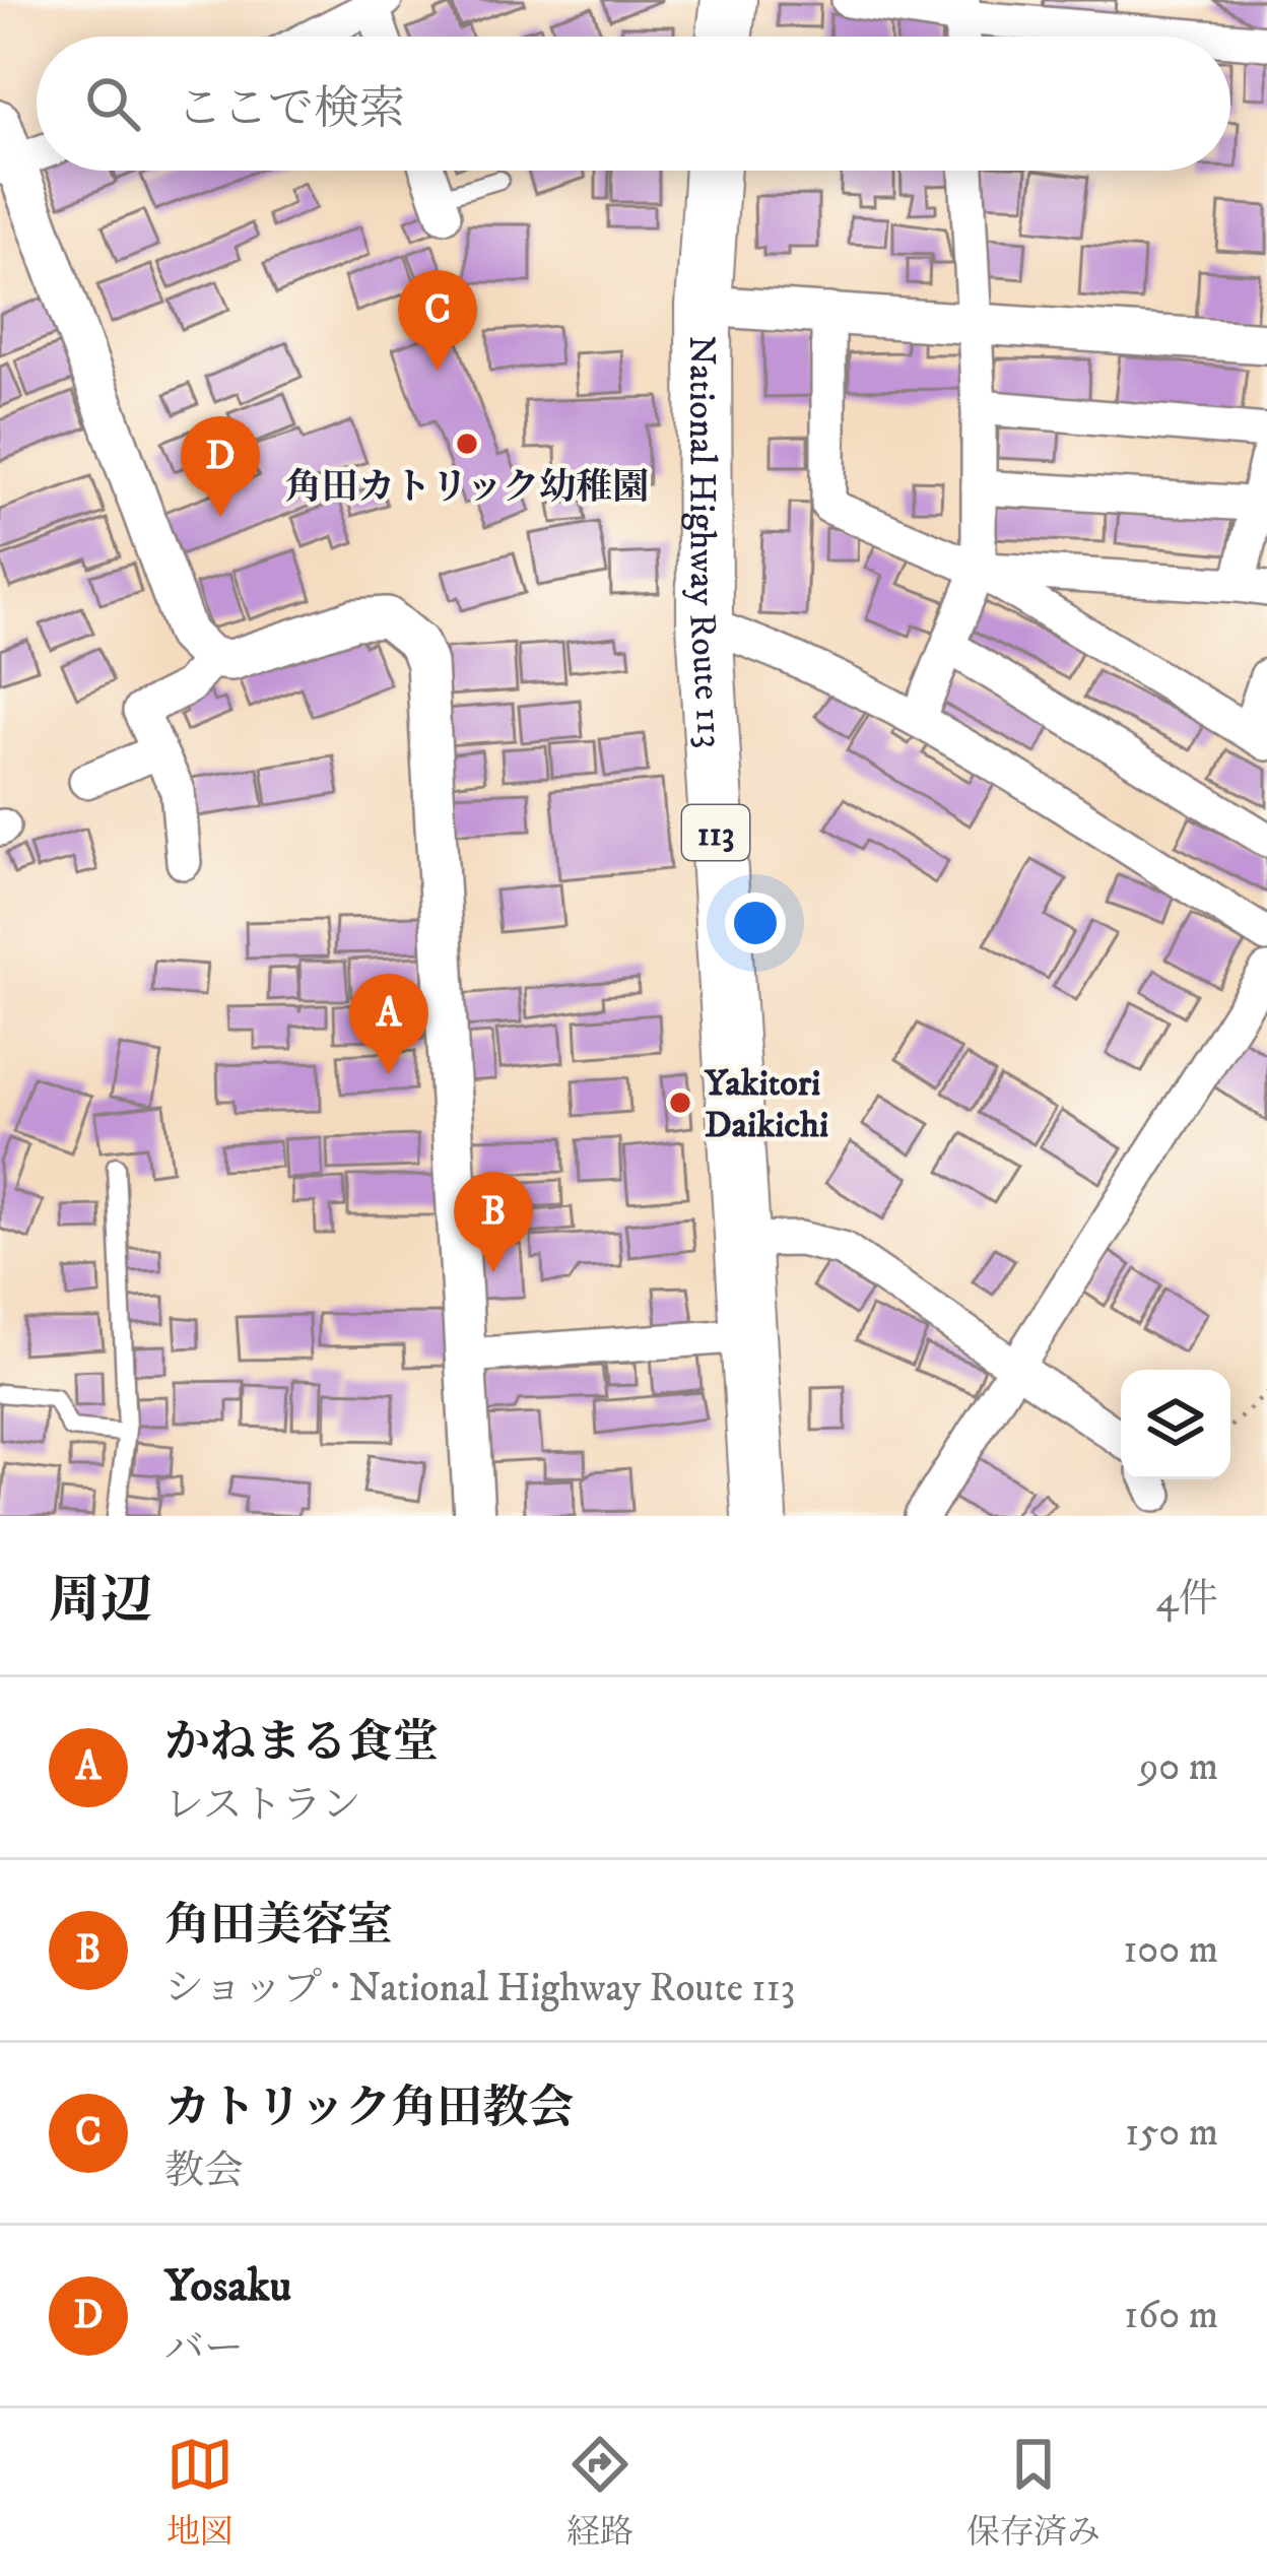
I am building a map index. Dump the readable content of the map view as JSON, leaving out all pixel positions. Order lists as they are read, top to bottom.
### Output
{
  "streets": {
    "highway": ["National Highway Route 113", "113"]
  },
  "places": ["角田カトリック幼稚園", "Yakitori Daikichi"],
  "page": {
    "search": "ここで検索",
    "pins": [
      "C",
      "D",
      "A",
      "B"
    ],
    "heading": ["周辺", "4件"],
    "list": [
      {
        "mark": "A",
        "name": "かねまる食堂",
        "note": "レストラン",
        "value": "90 m"
      },
      {
        "mark": "B",
        "name": "角田美容室",
        "note": "ショップ · National Highway Route 113",
        "value": "100 m"
      },
      {
        "mark": "C",
        "name": "カトリック角田教会",
        "note": "教会",
        "value": "150 m"
      },
      {
        "mark": "D",
        "name": "Yosaku",
        "note": "バー",
        "value": "160 m"
      }
    ],
    "nav": ["地図", "経路", "保存済み"]
  }
}
